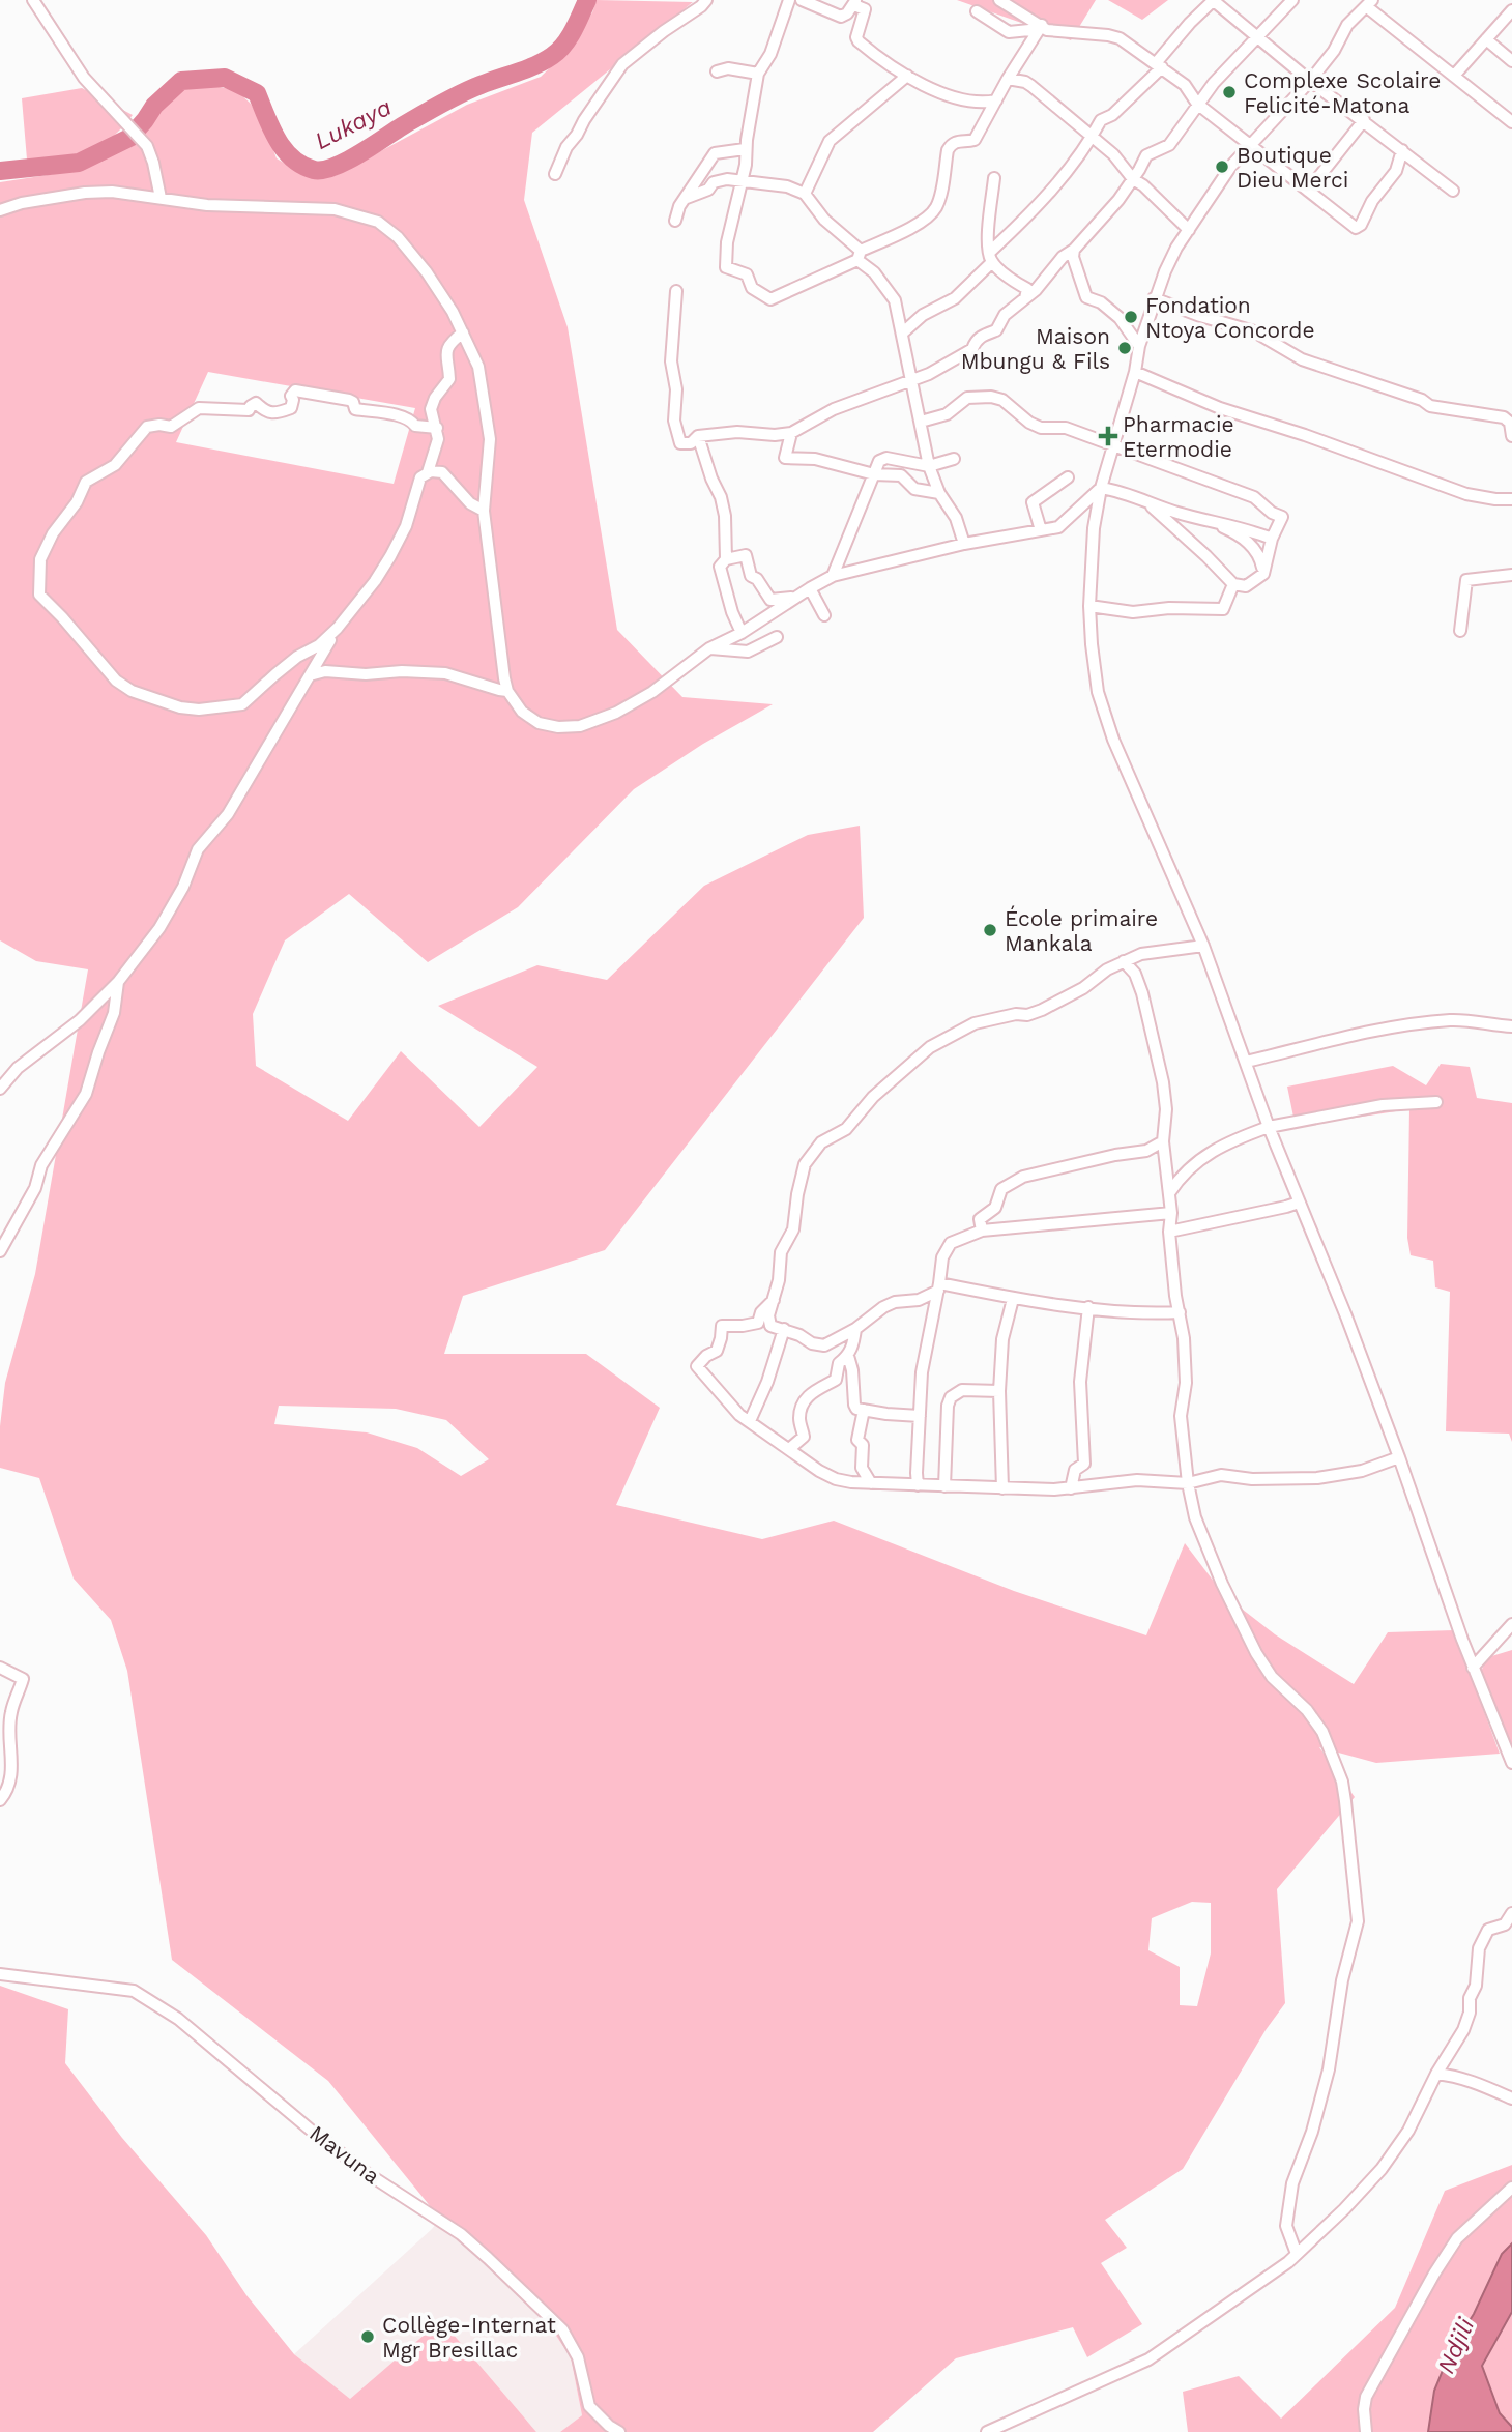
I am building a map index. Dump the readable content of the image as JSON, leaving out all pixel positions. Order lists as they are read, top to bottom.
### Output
{
  "streets": {
    "street": ["Mavuna"]
  },
  "water": ["Lukaya", "Ndjili"],
  "places": {
    "other": [
      "Complexe Scolaire Felicité-Matona",
      "Boutique Dieu Merci",
      "Fondation Ntoya Concorde",
      "Maison Mbungu & Fils",
      "École primaire Mankala",
      "Collège-Internat Mgr Bresillac"
    ],
    "health": ["Pharmacie Etermodie"]
  }
}
